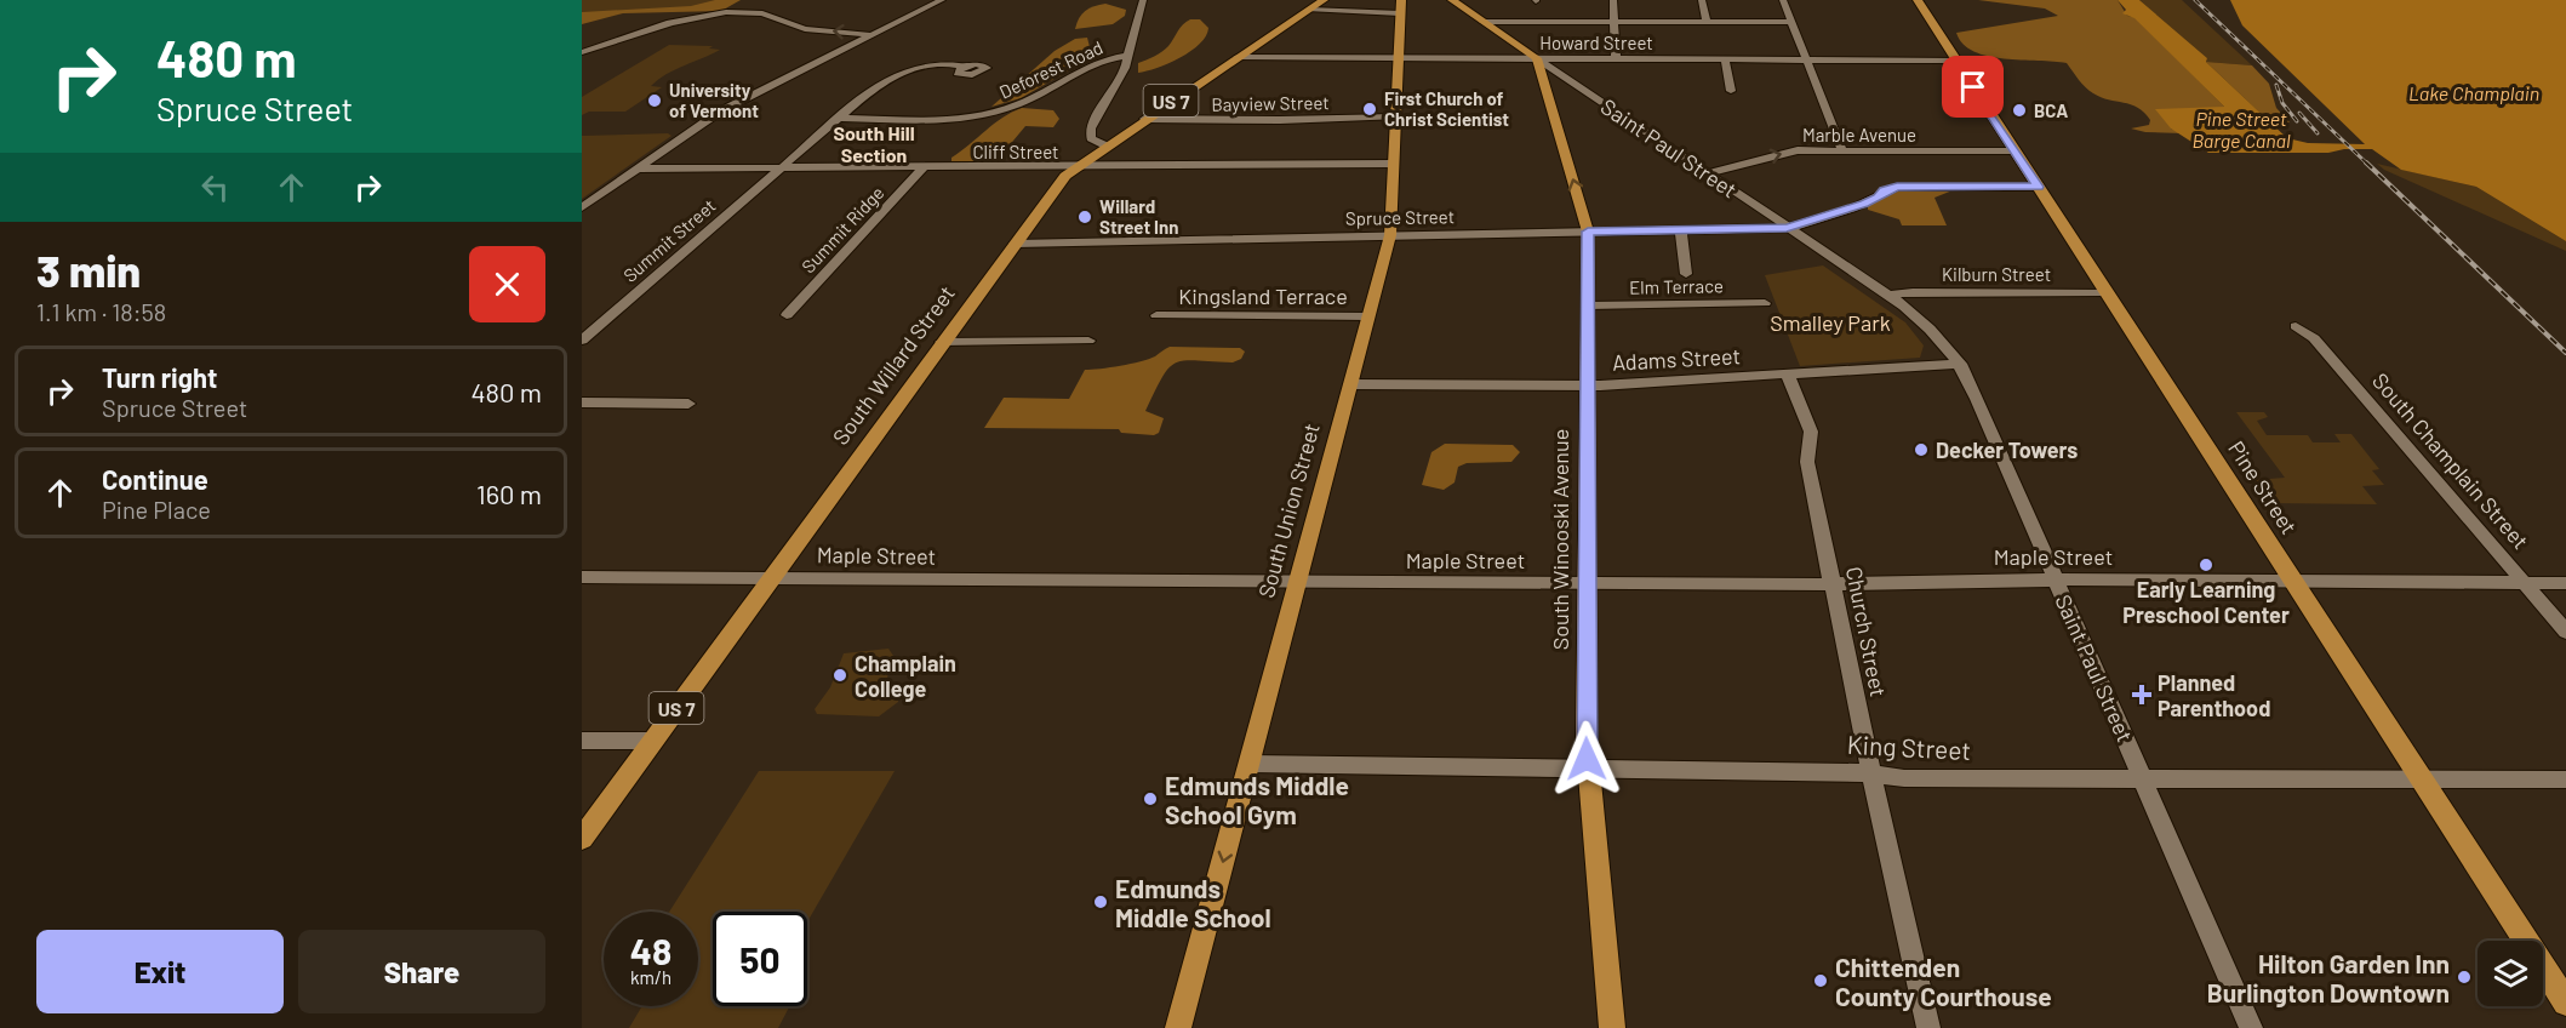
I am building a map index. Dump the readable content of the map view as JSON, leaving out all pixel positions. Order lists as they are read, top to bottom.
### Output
{
  "streets": {
    "main road": [
      "US 7",
      "Saint Paul Street",
      "South Willard Street",
      "Pine Street",
      "South Union Street",
      "South Winooski Avenue"
    ],
    "street": [
      "Howard Street",
      "Deforest Road",
      "Bayview Street",
      "Marble Avenue",
      "Cliff Street",
      "Spruce Street",
      "Summit Ridge",
      "Summit Street",
      "Kilburn Street",
      "Elm Terrace",
      "Kingsland Terrace",
      "Adams Street",
      "South Champlain Street",
      "Maple Street",
      "Church Street",
      "King Street"
    ]
  },
  "crossings": [
    ["Howard Street", "Saint Paul Street"],
    ["Howard Street", "South Willard Street"],
    ["Howard Street", "Pine Street"],
    ["Howard Street", "South Union Street"],
    ["Howard Street", "South Winooski Avenue"],
    ["Deforest Road", "Summit Street"],
    ["Deforest Road", "South Willard Street"],
    ["Bayview Street", "South Willard Street"],
    ["Bayview Street", "South Union Street"],
    ["Marble Avenue", "Saint Paul Street"],
    ["Marble Avenue", "Pine Street"],
    ["Saint Paul Street", "Spruce Street"],
    ["Saint Paul Street", "Kilburn Street"],
    ["Saint Paul Street", "Adams Street"],
    ["Saint Paul Street", "South Winooski Avenue"],
    ["Saint Paul Street", "Maple Street"],
    ["Saint Paul Street", "King Street"],
    ["Cliff Street", "Summit Ridge"],
    ["Cliff Street", "Summit Street"],
    ["Cliff Street", "South Willard Street"],
    ["Cliff Street", "South Union Street"],
    ["Spruce Street", "South Willard Street"],
    ["Spruce Street", "Pine Street"],
    ["Spruce Street", "South Union Street"],
    ["Spruce Street", "South Winooski Avenue"],
    ["Kilburn Street", "Pine Street"],
    ["Elm Terrace", "South Winooski Avenue"],
    ["Kingsland Terrace", "South Union Street"],
    ["Adams Street", "South Union Street"],
    ["Adams Street", "South Winooski Avenue"],
    ["Adams Street", "Church Street"],
    ["South Willard Street", "Maple Street"],
    ["South Champlain Street", "Maple Street"],
    ["Pine Street", "Maple Street"],
    ["Pine Street", "King Street"],
    ["South Union Street", "Maple Street"],
    ["South Union Street", "King Street"],
    ["South Winooski Avenue", "Maple Street"],
    ["South Winooski Avenue", "King Street"],
    ["Maple Street", "Church Street"],
    ["Church Street", "King Street"]
  ],
  "districts": ["South Hill Section"],
  "water": ["Lake Champlain", "Pine Street Barge Canal"],
  "parks": ["Smalley Park"],
  "places": {
    "other": [
      "University of Vermont",
      "First Church of Christ Scientist",
      "BCA",
      "Willard Street Inn",
      "Decker Towers",
      "Early Learning Preschool Center",
      "Champlain College",
      "Edmunds Middle School Gym",
      "Edmunds Middle School",
      "Hilton Garden Inn Burlington Downtown",
      "Chittenden County Courthouse"
    ],
    "health": ["Planned Parenthood"]
  },
  "page": {
    "turn": ["480 m", "Spruce Street"],
    "heading": ["3 min", "1.1 km · 18:58"],
    "list": [
      {
        "name": "Turn right",
        "note": "Spruce Street",
        "value": "480 m"
      },
      {
        "name": "Continue",
        "note": "Pine Place",
        "value": "160 m"
      }
    ],
    "speed": "48 km/h",
    "limit": "50",
    "buttons": ["Exit", "Share"]
  }
}
